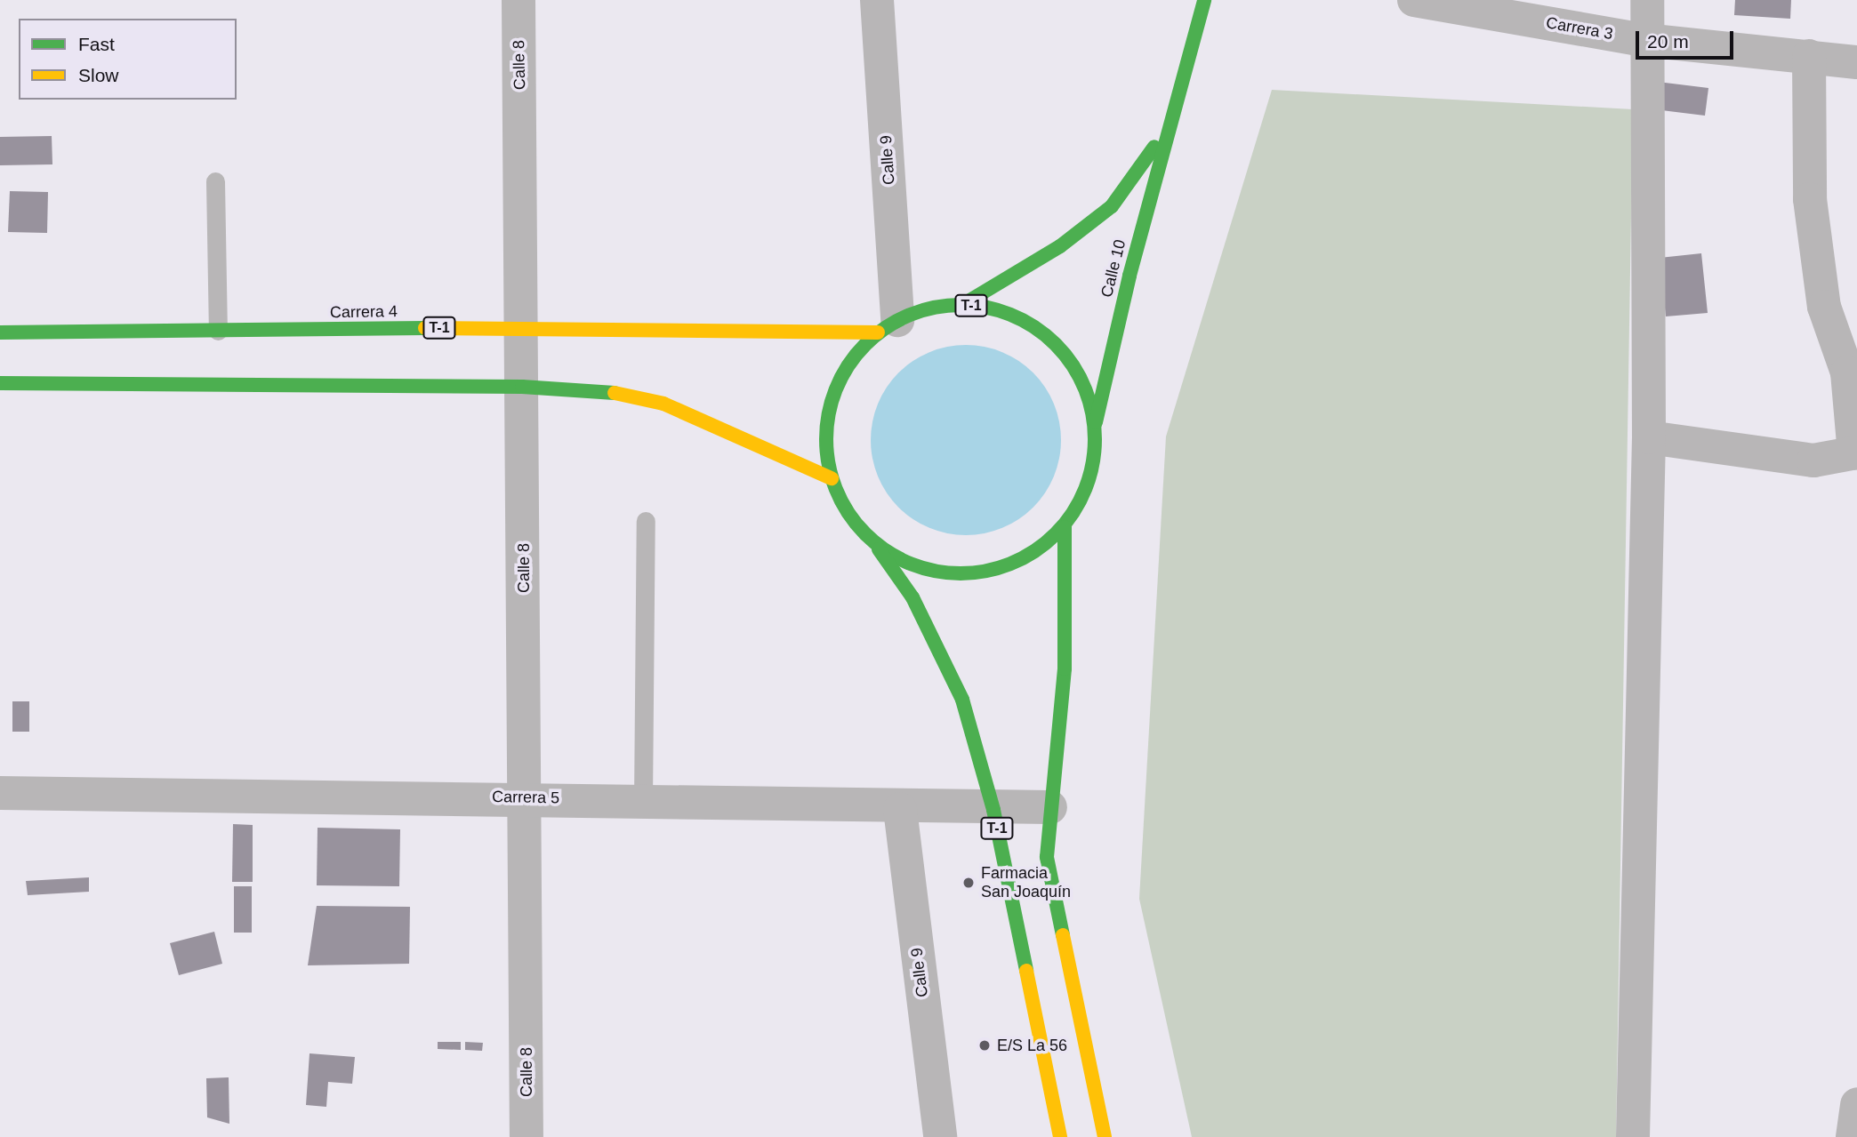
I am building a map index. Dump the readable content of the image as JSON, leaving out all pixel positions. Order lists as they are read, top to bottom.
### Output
{
  "streets": {
    "main road": ["Calle 10", "T-1", "Carrera 4"],
    "street": [
      "Carrera 3",
      "Calle 8",
      "Calle 9",
      "Carrera 5"
    ]
  },
  "crossings": [
    ["Calle 8", "Carrera 4"],
    ["Calle 8", "Carrera 5"],
    ["Calle 9", "T-1"],
    ["Calle 9", "Carrera 4"],
    ["Calle 9", "Carrera 5"],
    ["Calle 10", "T-1"],
    ["T-1", "Carrera 4"],
    ["T-1", "Carrera 5"]
  ],
  "places": ["Farmacia San Joaquín", "E/S La 56"],
  "legend": ["Fast", "Slow"],
  "scale_bar": "20 m"
}
